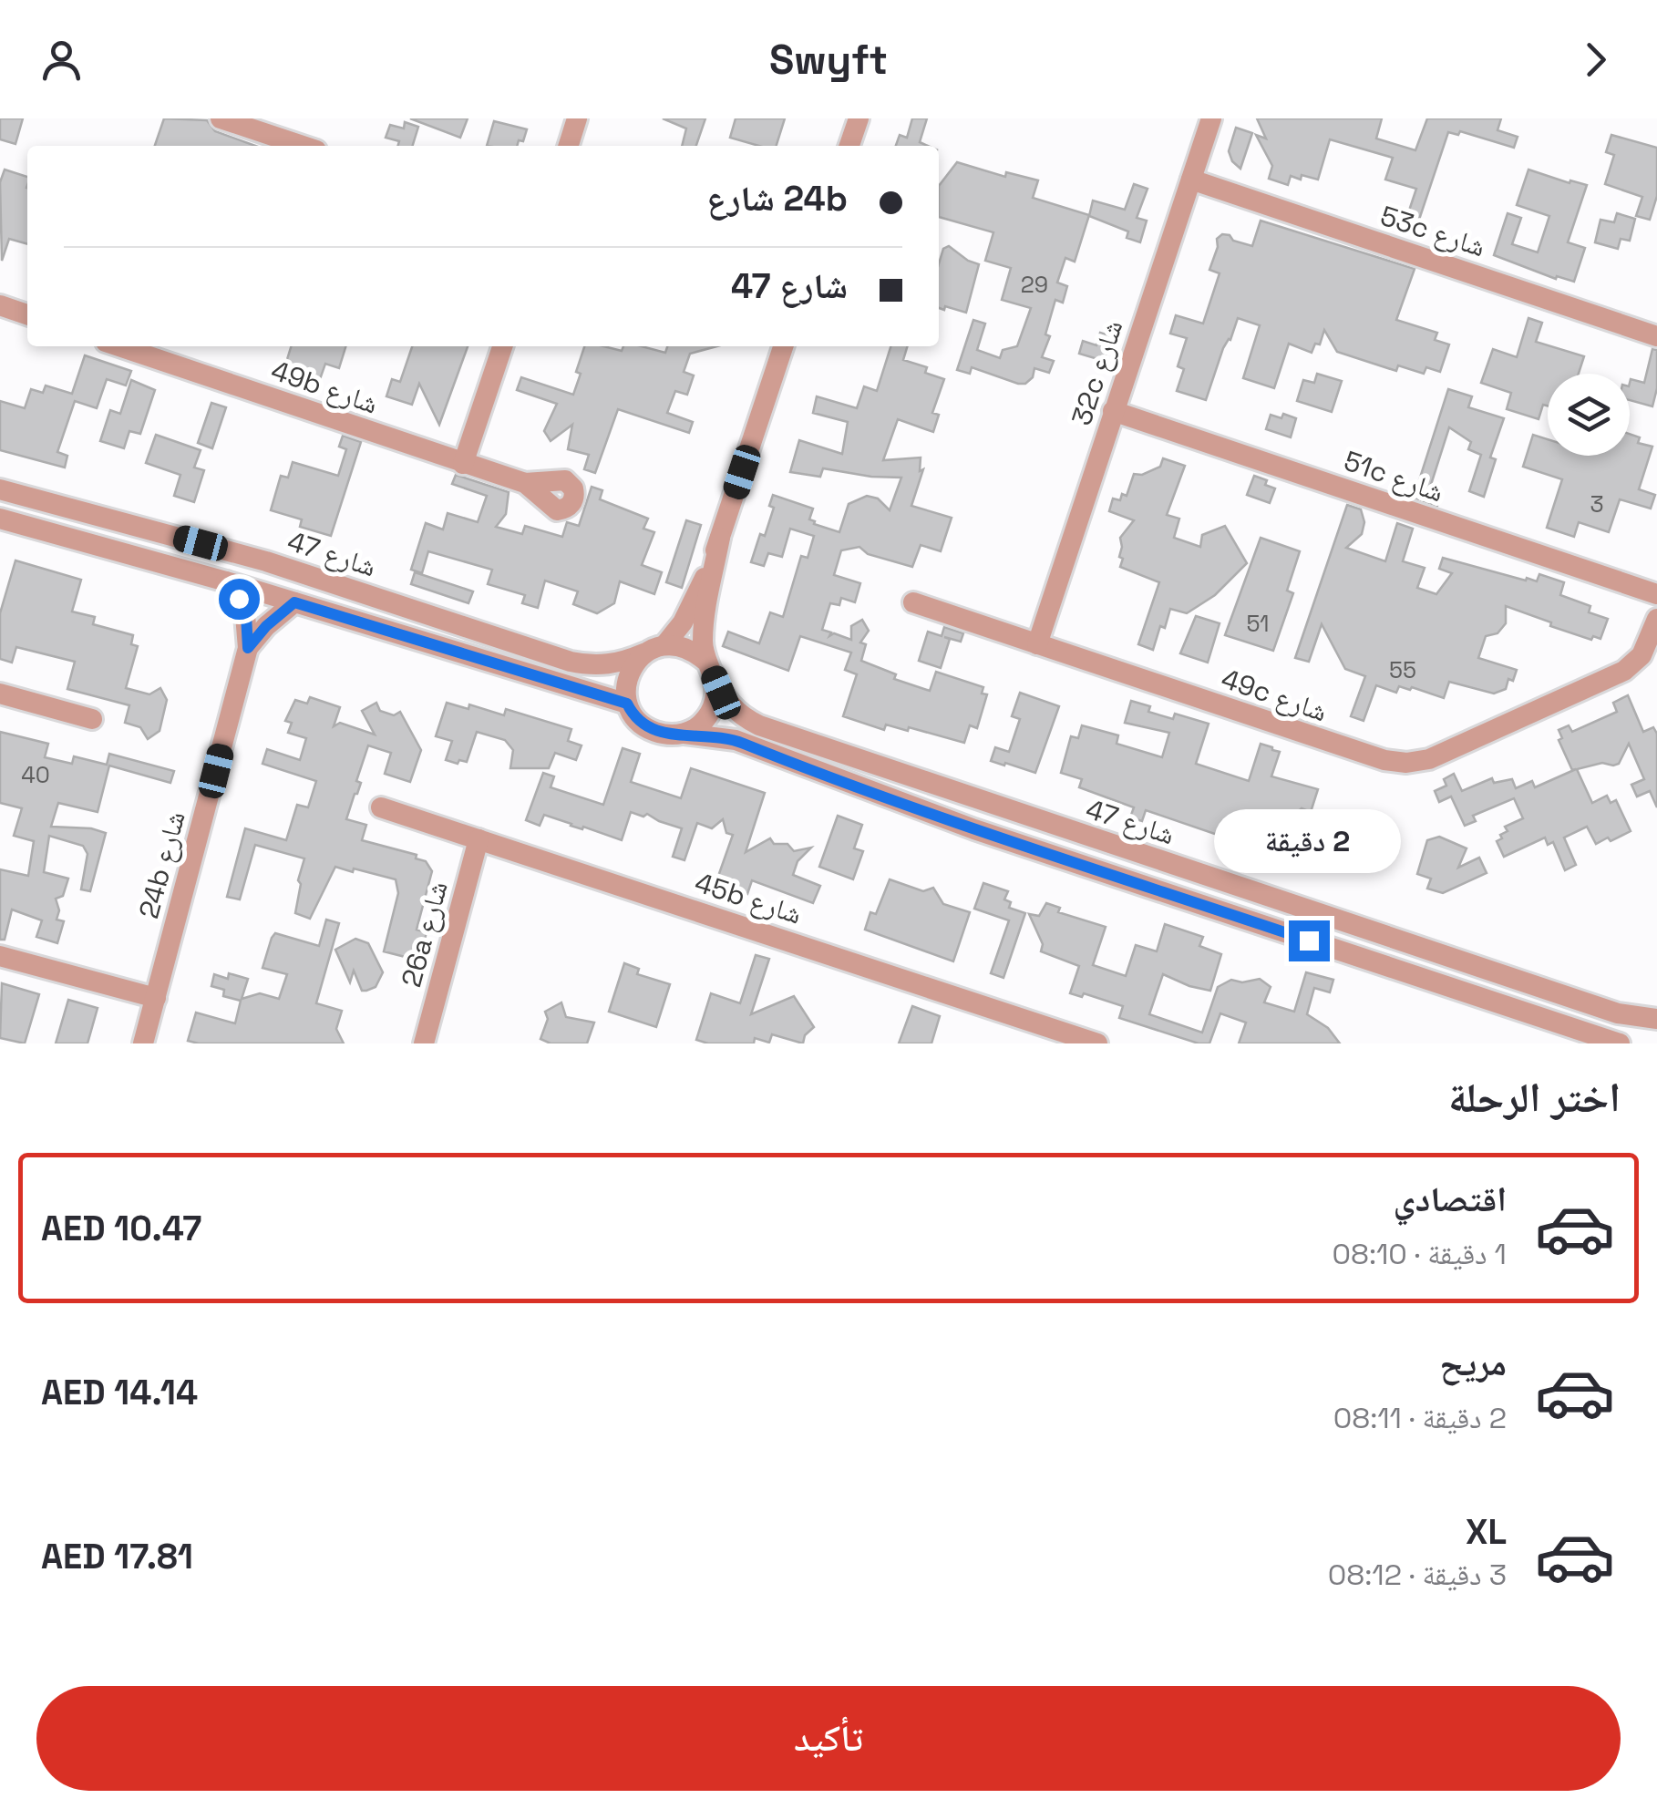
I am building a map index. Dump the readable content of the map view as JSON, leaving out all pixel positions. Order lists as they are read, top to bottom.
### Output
{
  "streets": {
    "street": [
      "53c شارع",
      "32c شارع",
      "49b شارع",
      "51c شارع",
      "شارع 47",
      "49c شارع",
      "24b شارع",
      "45b شارع",
      "26a شارع"
    ]
  },
  "crossings": [
    ["53c شارع", "32c شارع"],
    ["32c شارع", "51c شارع"],
    ["32c شارع", "49c شارع"],
    ["شارع 47", "24b شارع"],
    ["45b شارع", "26a شارع"]
  ],
  "house_numbers": [
    "29",
    "3",
    "51",
    "55",
    "40"
  ],
  "page": {
    "header": "Swyft",
    "banner": ["24b شارع", "شارع 47"],
    "bubble": "2 دقيقة",
    "heading": "اختر الرحلة",
    "list": [
      {
        "name": "اقتصادي",
        "note": "1 دقيقة · 08:10",
        "value": "AED 10.47"
      },
      {
        "name": "مريح",
        "note": "2 دقيقة · 08:11",
        "value": "AED 14.14"
      },
      {
        "name": "XL",
        "note": "3 دقيقة · 08:12",
        "value": "AED 17.81"
      }
    ],
    "buttons": "تأكيد"
  }
}
